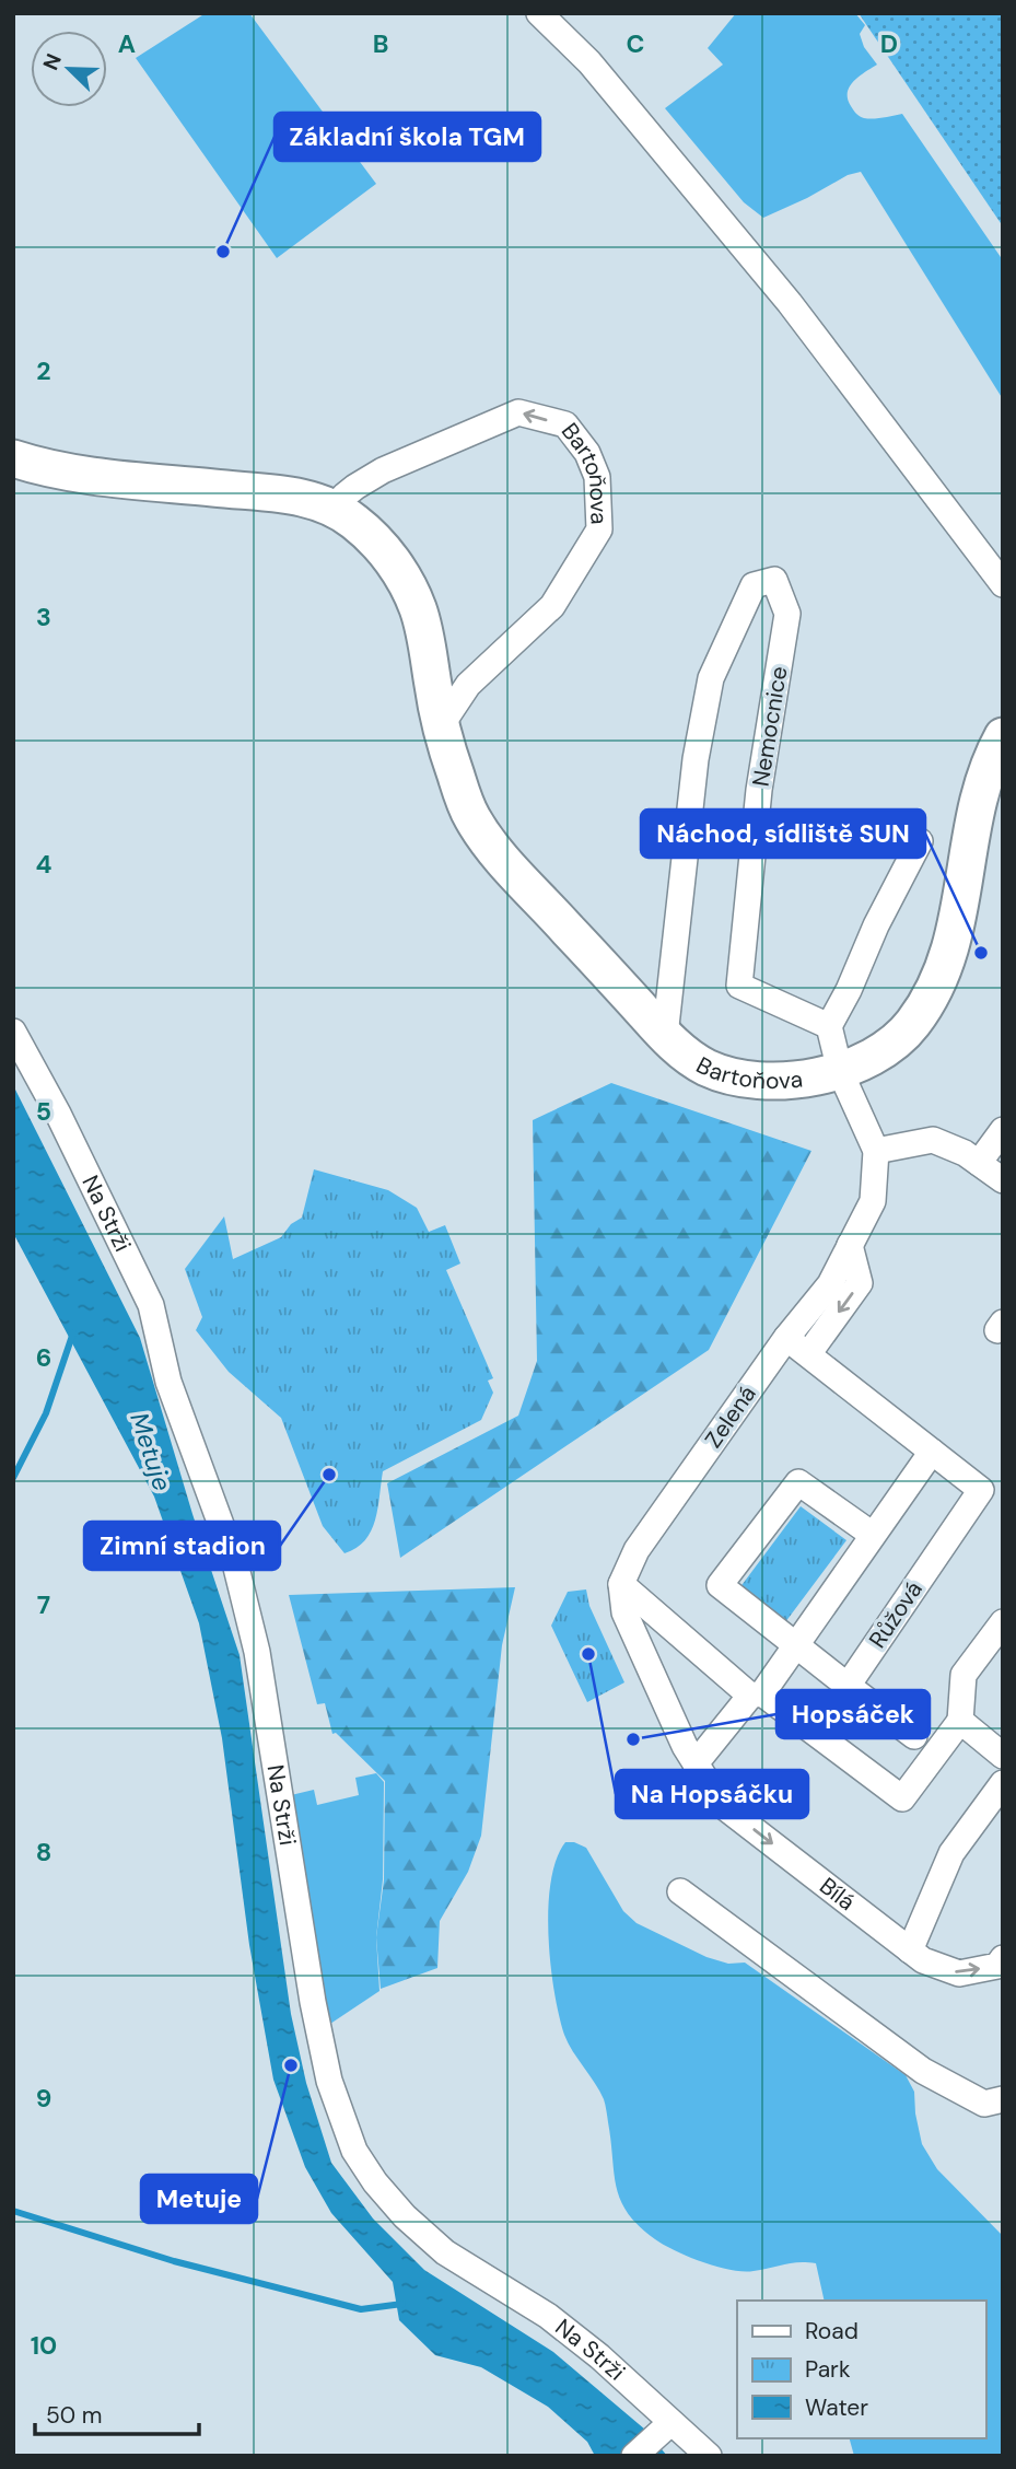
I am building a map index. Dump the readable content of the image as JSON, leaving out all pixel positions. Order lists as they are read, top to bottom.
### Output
{
  "streets": {
    "street": [
      "Bartoňova",
      "Nemocnice",
      "Na Strži",
      "Zelená",
      "Růžová",
      "Bílá"
    ]
  },
  "crossings": [
    ["Bartoňova", "Nemocnice"],
    ["Bartoňova", "Zelená"],
    ["Nemocnice", "Zelená"],
    ["Zelená", "Růžová"]
  ],
  "water": ["Metuje"],
  "places": [
    "Základní škola TGM",
    "Náchod, sídliště SUN",
    "Zimní stadion",
    "Na Hopsáčku",
    "Hopsáček",
    "Metuje"
  ],
  "legend": ["Road", "Park", "Water"],
  "scale_bar": "50 m",
  "north": "top left",
  "grid": {
    "columns": [
      "A",
      "B",
      "C",
      "D"
    ],
    "rows": [
      "2",
      "3",
      "4",
      "5",
      "6",
      "7",
      "8",
      "9",
      "10"
    ]
  }
}
